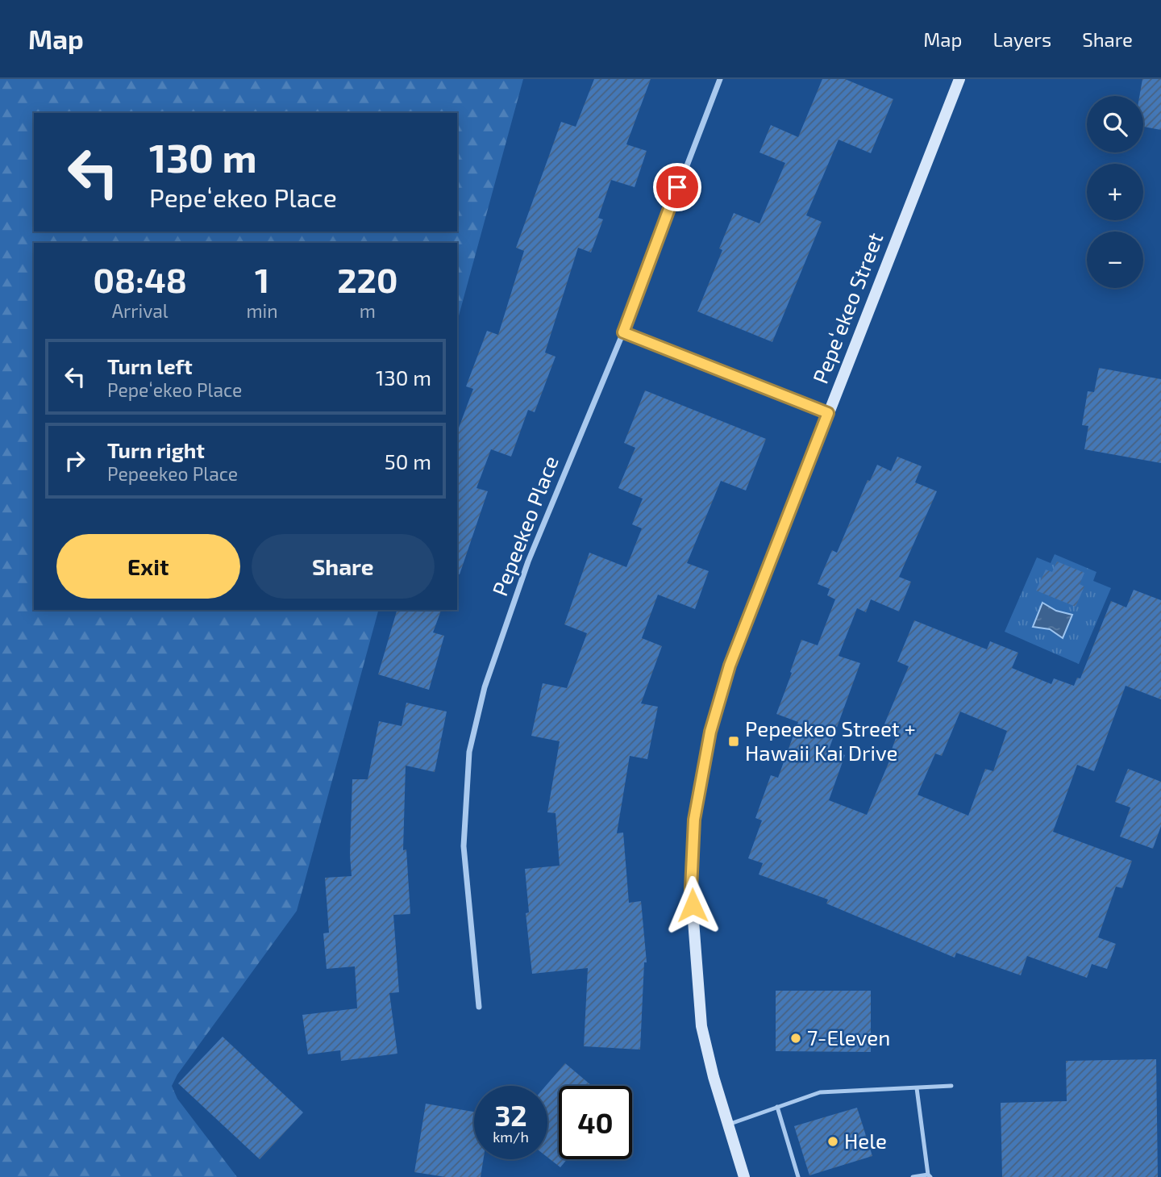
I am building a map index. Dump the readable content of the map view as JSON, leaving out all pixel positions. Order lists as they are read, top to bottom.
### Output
{
  "streets": {
    "street": ["Pepeʻekeo Street", "Pepeekeo Place"]
  },
  "places": {
    "transit": ["Pepeekeo Street + Hawaii Kai Drive"],
    "other": ["7-Eleven", "Hele"]
  },
  "page": {
    "header": "Map",
    "nav": ["Map", "Layers", "Share"],
    "map_buttons": ["+", "−"],
    "turn": ["130 m", "Pepeʻekeo Place"],
    "eta": [
      "08:48",
      "Arrival",
      "1",
      "min",
      "220",
      "m"
    ],
    "list": [
      {
        "name": "Turn left",
        "note": "Pepeʻekeo Place",
        "value": "130 m"
      },
      {
        "name": "Turn right",
        "note": "Pepeekeo Place",
        "value": "50 m"
      }
    ],
    "buttons": ["Exit", "Share"],
    "speed": "32 km/h",
    "limit": "40"
  }
}
